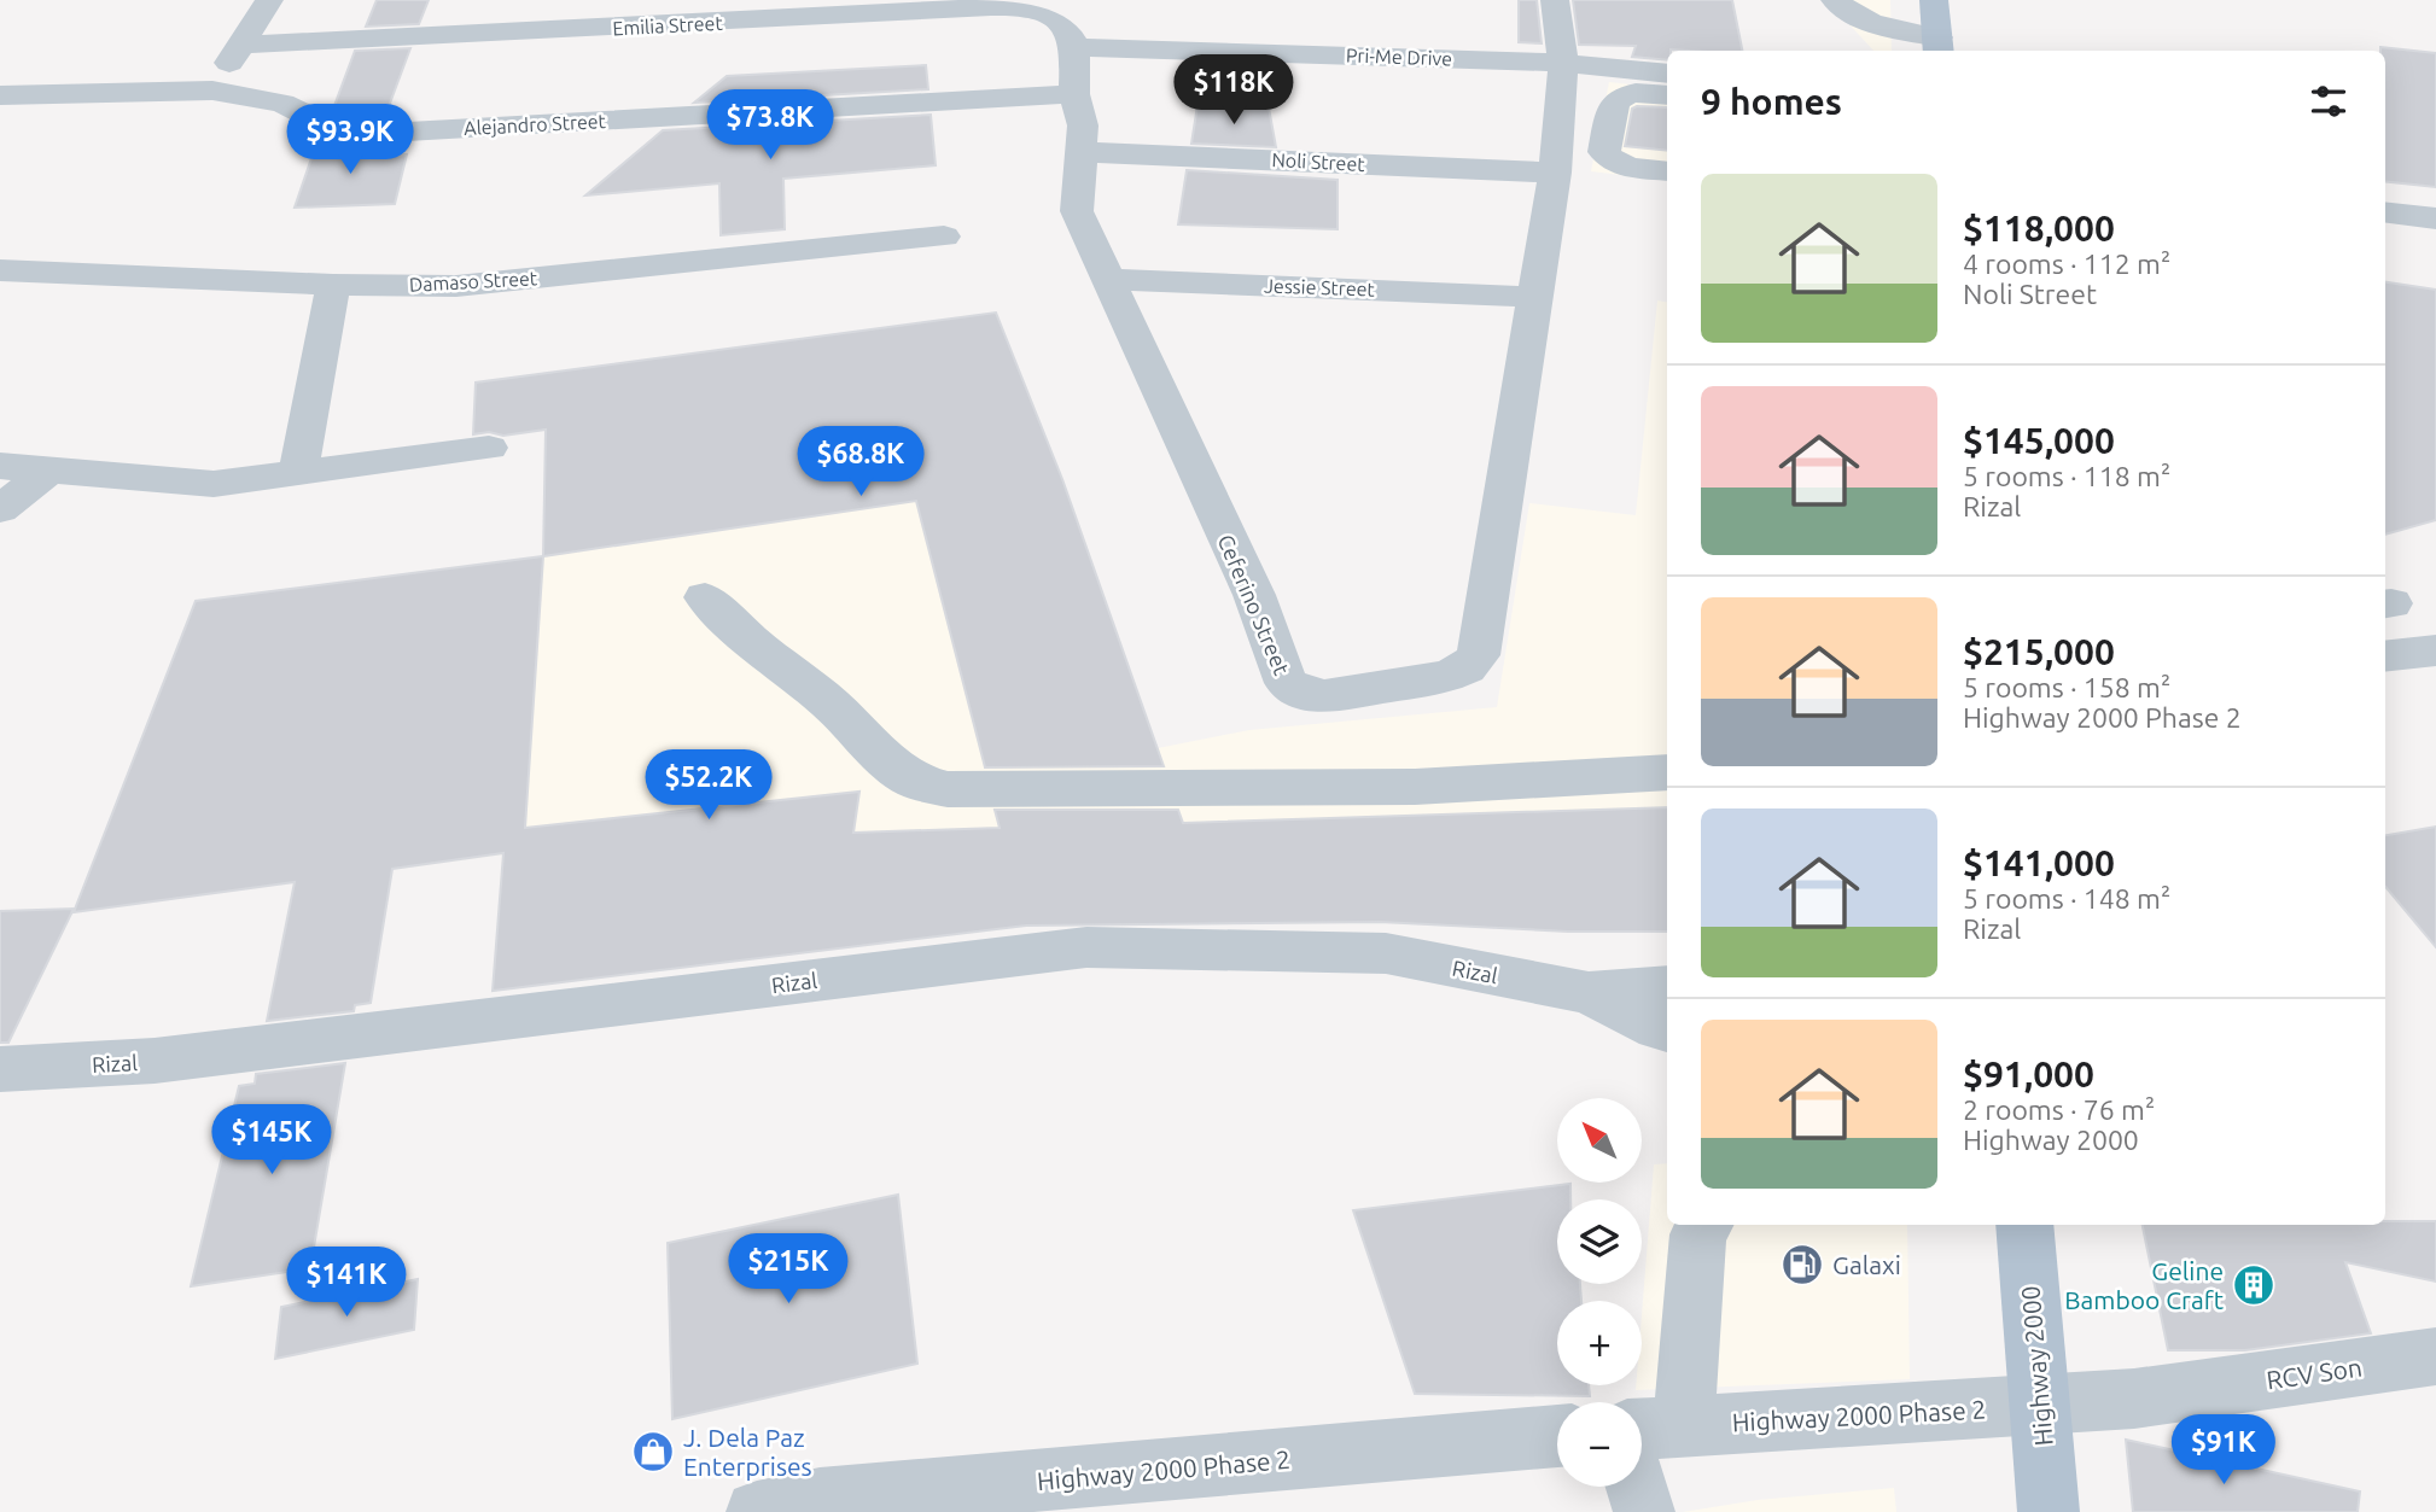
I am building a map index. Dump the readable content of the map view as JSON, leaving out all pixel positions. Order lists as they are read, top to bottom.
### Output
{
  "streets": {
    "main road": ["Highway 2000"],
    "street": [
      "Emilia Street",
      "Pri-Me Drive",
      "Alejandro Street",
      "Noli Street",
      "Damaso Street",
      "Jessie Street",
      "Ceferino Street",
      "Rizal",
      "RCV Son",
      "Highway 2000 Phase 2"
    ]
  },
  "crossings": [
    ["Emilia Street", "Pri-Me Drive"],
    ["Emilia Street", "Ceferino Street"],
    ["Pri-Me Drive", "Ceferino Street"],
    ["Alejandro Street", "Ceferino Street"],
    ["Noli Street", "Ceferino Street"],
    ["Jessie Street", "Ceferino Street"],
    ["Highway 2000", "RCV Son"],
    ["Highway 2000", "Highway 2000 Phase 2"],
    ["RCV Son", "Highway 2000 Phase 2"]
  ],
  "places": {
    "fuel station": ["Galaxi"],
    "building": ["Geline Bamboo Craft"],
    "shop": ["J. Dela Paz Enterprises"]
  },
  "north": "top left",
  "page": {
    "heading": "9 homes",
    "price": [
      "$118K",
      "$73.8K",
      "$93.9K",
      "$68.8K",
      "$52.2K",
      "$145K",
      "$215K",
      "$141K",
      "$91K"
    ],
    "list": [
      {
        "name": "$118,000",
        "note": "4 rooms · 112 m² · Noli Street"
      },
      {
        "name": "$145,000",
        "note": "5 rooms · 118 m² · Rizal"
      },
      {
        "name": "$215,000",
        "note": "5 rooms · 158 m² · Highway 2000 Phase 2"
      },
      {
        "name": "$141,000",
        "note": "5 rooms · 148 m² · Rizal"
      },
      {
        "name": "$91,000",
        "note": "2 rooms · 76 m² · Highway 2000"
      }
    ],
    "map_buttons": ["+", "−"]
  }
}
